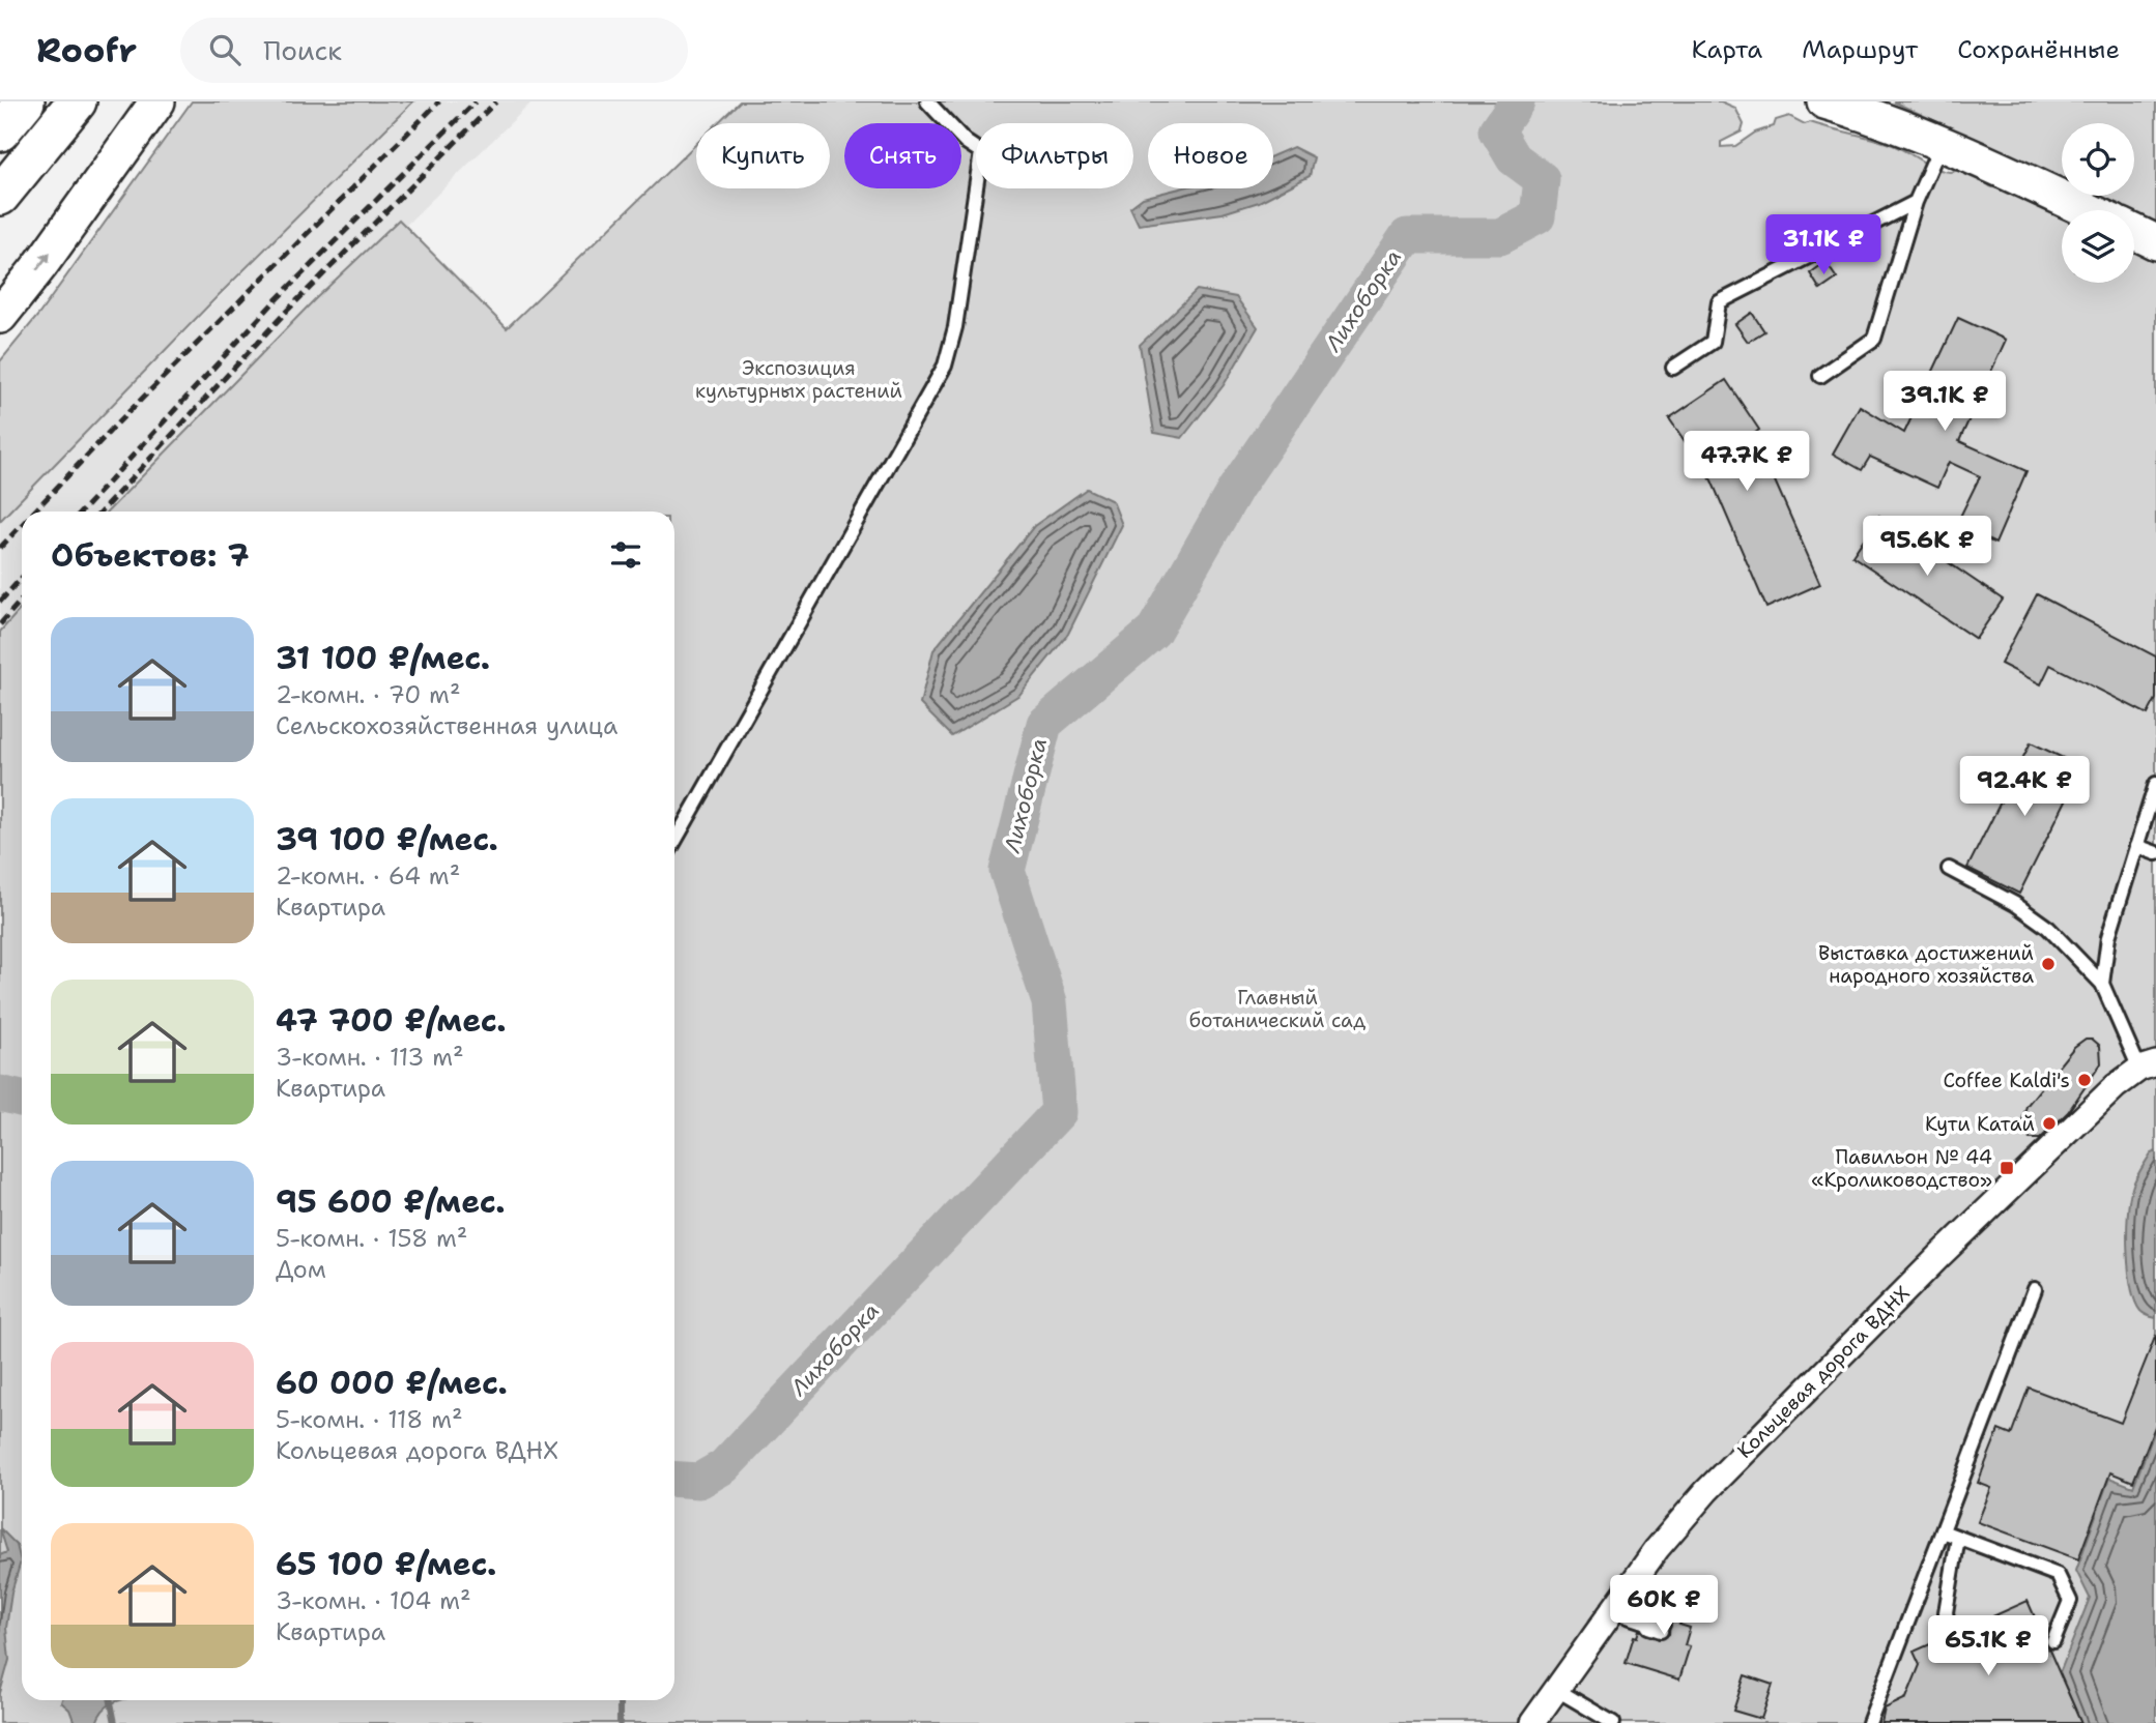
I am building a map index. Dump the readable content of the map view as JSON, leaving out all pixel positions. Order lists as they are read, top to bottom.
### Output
{
  "streets": {
    "street": ["Кольцевая дорога ВДНХ"]
  },
  "water": ["Лихоборка"],
  "parks": ["Экспозиция культурных растений", "Главный ботанический сад"],
  "places": {
    "other": ["Выставка достижений народного хозяйства", "Coffee Kaldi's", "Кути Катай"],
    "transit": ["Павильон № 44 «Кролиководство»"]
  },
  "page": {
    "header": "Roofr",
    "search": "Поиск",
    "nav": ["Карта", "Маршрут", "Сохранённые"],
    "chip": [
      "Купить",
      "Снять",
      "Фильтры",
      "Новое"
    ],
    "price": [
      "31.1K ₽",
      "39.1K ₽",
      "47.7K ₽",
      "95.6K ₽",
      "92.4K ₽",
      "60K ₽",
      "65.1K ₽"
    ],
    "heading": "Объектов: 7",
    "list": [
      {
        "name": "31 100 ₽/мес.",
        "note": "2-комн. · 70 m² · Сельскохозяйственная улица"
      },
      {
        "name": "39 100 ₽/мес.",
        "note": "2-комн. · 64 m² · Квартира"
      },
      {
        "name": "47 700 ₽/мес.",
        "note": "3-комн. · 113 m² · Квартира"
      },
      {
        "name": "95 600 ₽/мес.",
        "note": "5-комн. · 158 m² · Дом"
      },
      {
        "name": "60 000 ₽/мес.",
        "note": "5-комн. · 118 m² · Кольцевая дорога ВДНХ"
      },
      {
        "name": "65 100 ₽/мес.",
        "note": "3-комн. · 104 m² · Квартира"
      }
    ]
  }
}
